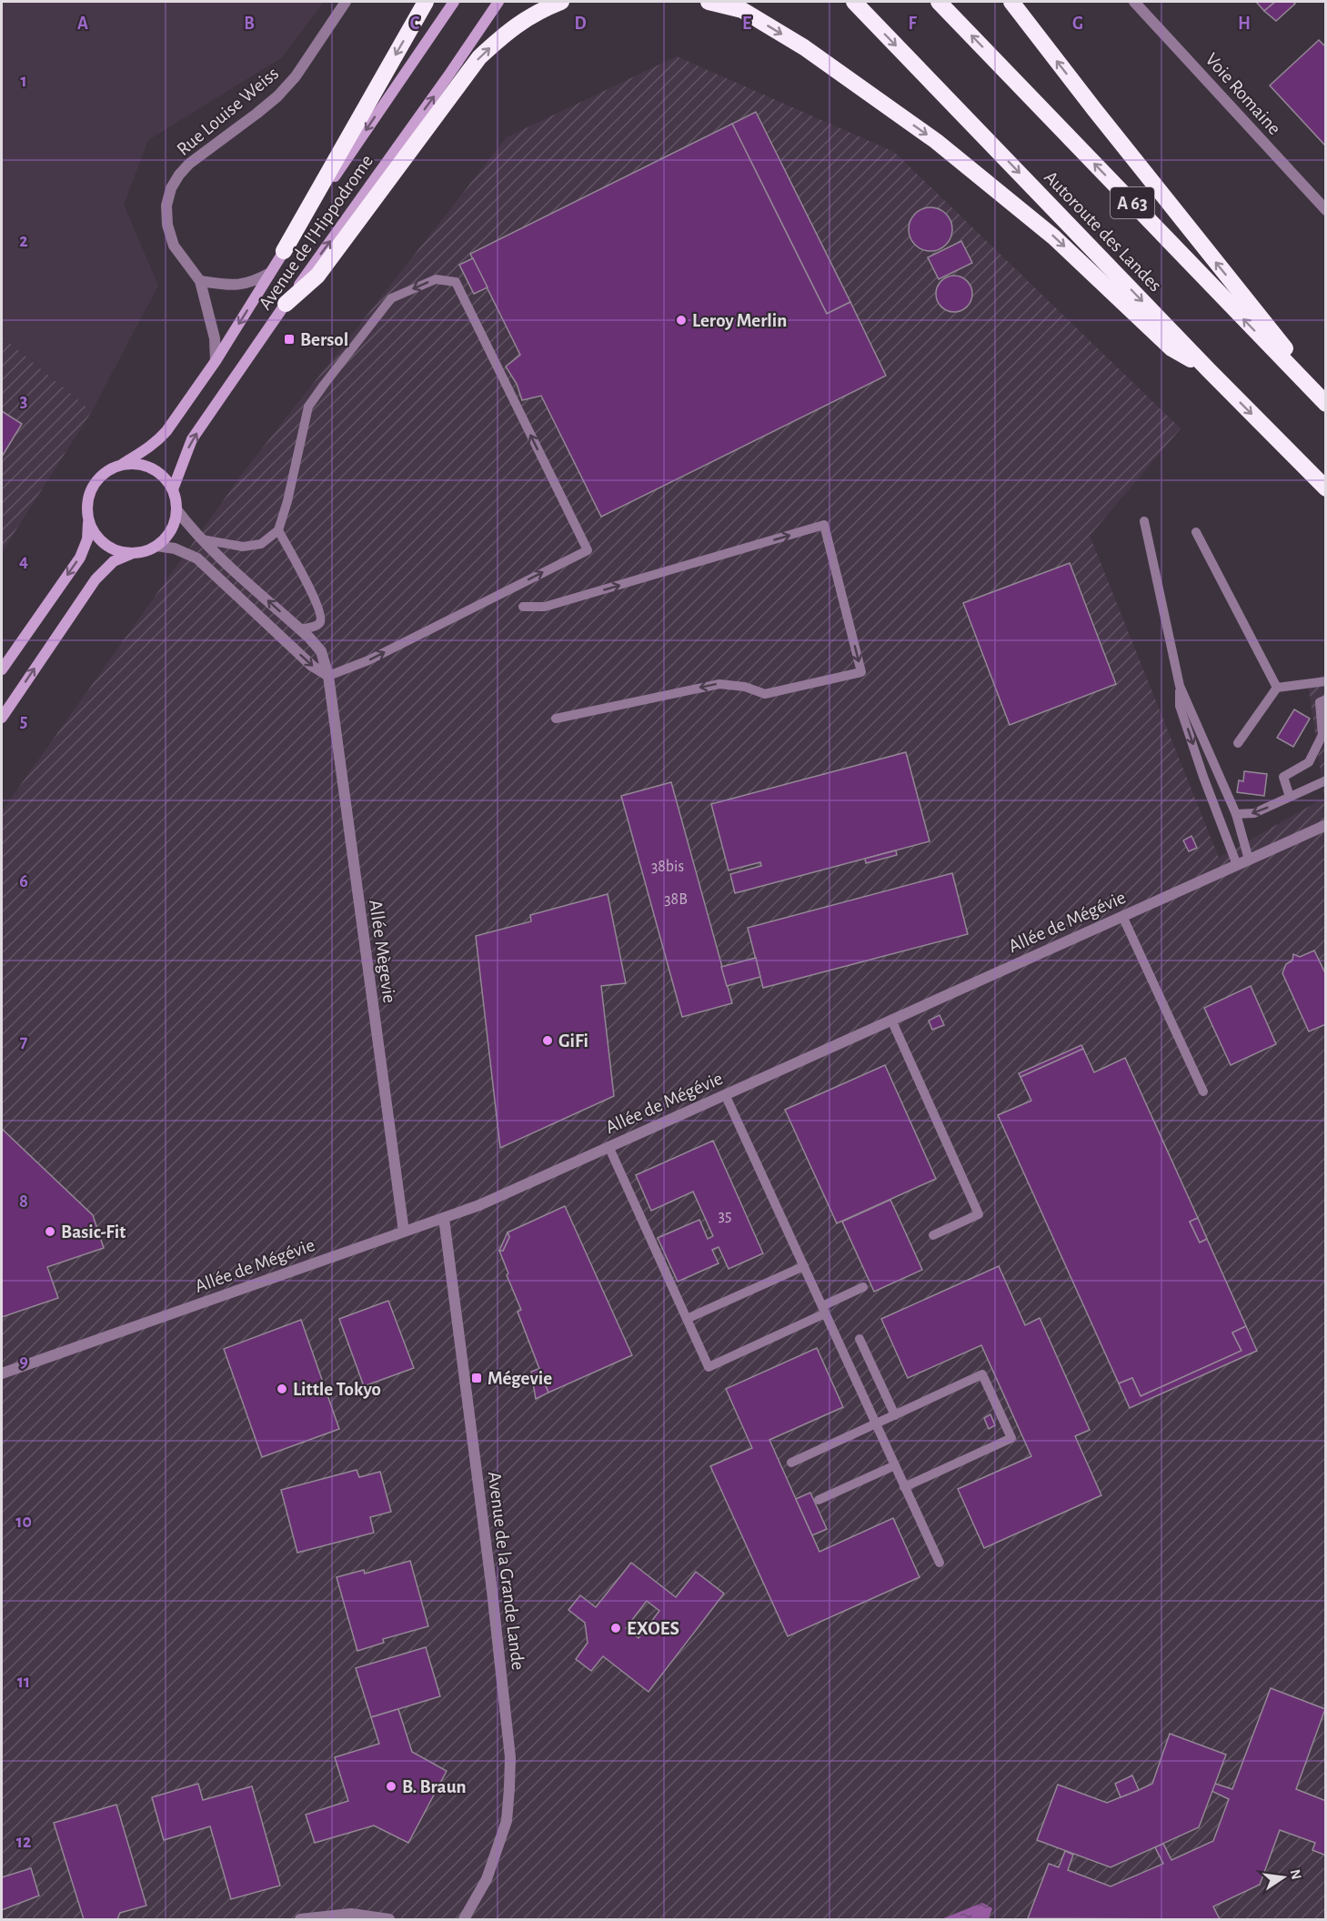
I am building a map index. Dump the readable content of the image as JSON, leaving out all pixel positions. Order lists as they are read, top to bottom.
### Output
{
  "streets": {
    "highway": ["A 63", "Autoroute des Landes"],
    "main road": ["Avenue de l'Hippodrome"],
    "street": [
      "Voie Romaine",
      "Rue Louise Weiss",
      "Allée de Mégévie",
      "Allée Mègevie",
      "Avenue de la Grande Lande"
    ]
  },
  "crossings": [
    ["Rue Louise Weiss", "Avenue de l'Hippodrome"],
    ["Avenue de l'Hippodrome", "Allée Mègevie"],
    ["Allée de Mégévie", "Allée Mègevie"],
    ["Allée de Mégévie", "Avenue de la Grande Lande"]
  ],
  "places": {
    "other": [
      "Leroy Merlin",
      "GiFi",
      "Basic-Fit",
      "Little Tokyo",
      "EXOES",
      "B. Braun"
    ],
    "transit": ["Bersol", "Mégevie"]
  },
  "house_numbers": ["38bis", "38B", "35"],
  "north": "right",
  "grid": {
    "columns": [
      "A",
      "B",
      "C",
      "D",
      "E",
      "F",
      "G",
      "H"
    ],
    "rows": [
      "1",
      "2",
      "3",
      "4",
      "5",
      "6",
      "7",
      "8",
      "9",
      "10",
      "11",
      "12"
    ]
  }
}
